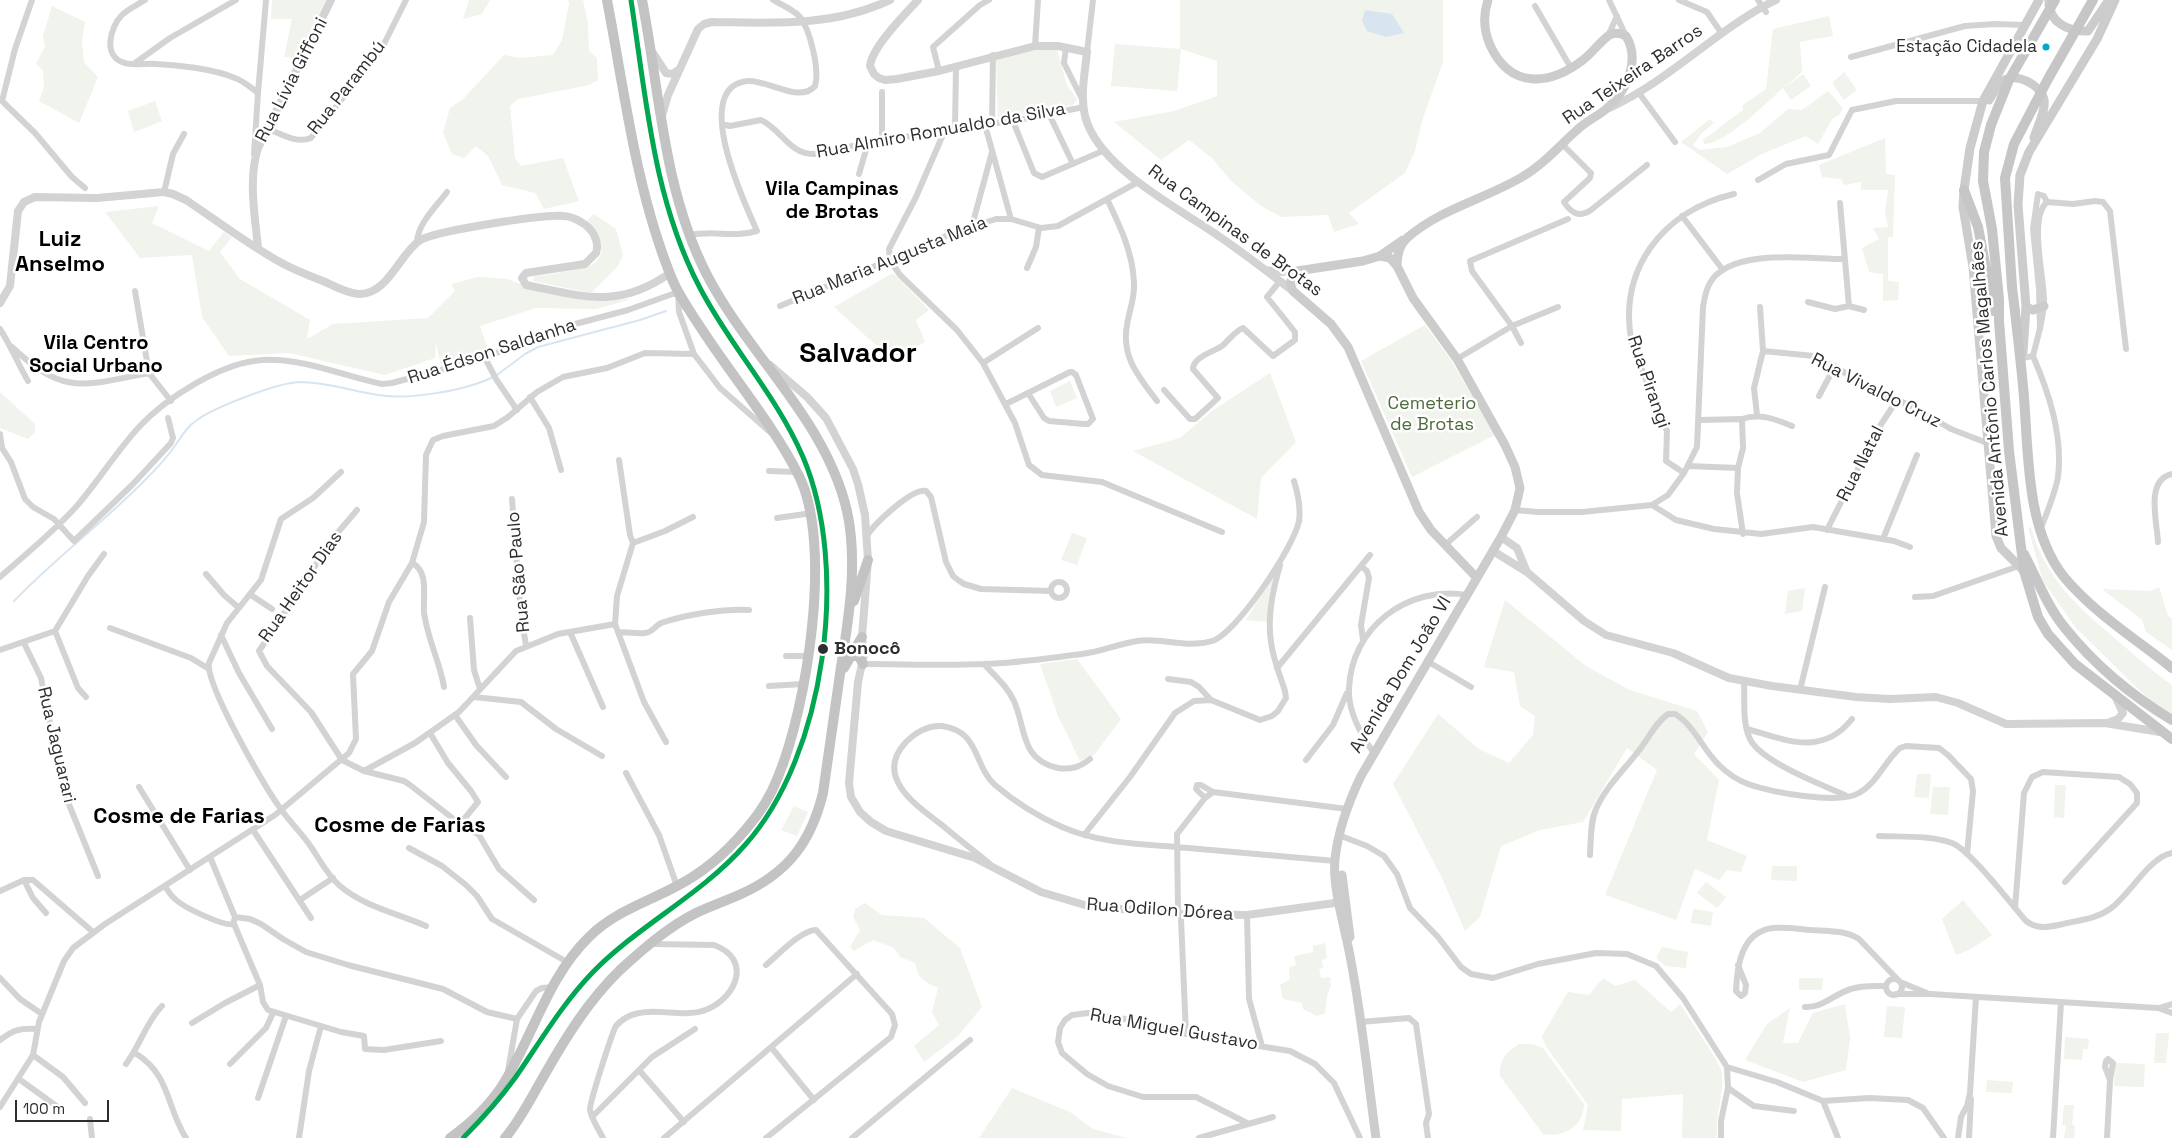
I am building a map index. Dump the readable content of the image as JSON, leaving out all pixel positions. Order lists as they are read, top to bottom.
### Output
{
  "streets": {
    "main road": [
      "Rua Teixeira Barros",
      "Rua Campinas de Brotas",
      "Avenida Antônio Carlos Magalhães",
      "Avenida Dom João VI"
    ],
    "street": [
      "Rua Lívia Giffoni",
      "Rua Parambú",
      "Rua Almiro Romualdo da Silva",
      "Rua Maria Augusta Maia",
      "Rua Édson Saldanha",
      "Rua Pirangi",
      "Rua Vivaldo Cruz",
      "Rua Natal",
      "Rua São Paulo",
      "Rua Heitor Dias",
      "Rua Jaguarari",
      "Rua Odilon Dórea",
      "Rua Miguel Gustavo"
    ]
  },
  "crossings": [
    ["Rua Lívia Giffoni", "Rua Parambú"],
    ["Rua Almiro Romualdo da Silva", "Rua Campinas de Brotas"],
    ["Rua Campinas de Brotas", "Rua Maria Augusta Maia"],
    ["Rua Campinas de Brotas", "Avenida Dom João VI"],
    ["Avenida Antônio Carlos Magalhães", "Rua Vivaldo Cruz"],
    ["Rua Vivaldo Cruz", "Rua Natal"],
    ["Avenida Dom João VI", "Rua Odilon Dórea"]
  ],
  "districts": [
    "Vila Campinas de Brotas",
    "Luiz Anselmo",
    "Vila Centro Social Urbano",
    "Salvador",
    "Cosme de Farias",
    "Cosme de Farias"
  ],
  "parks": ["Cemeterio de Brotas"],
  "places": ["Estação Cidadela", "Bonocô"],
  "scale_bar": "100 m"
}
